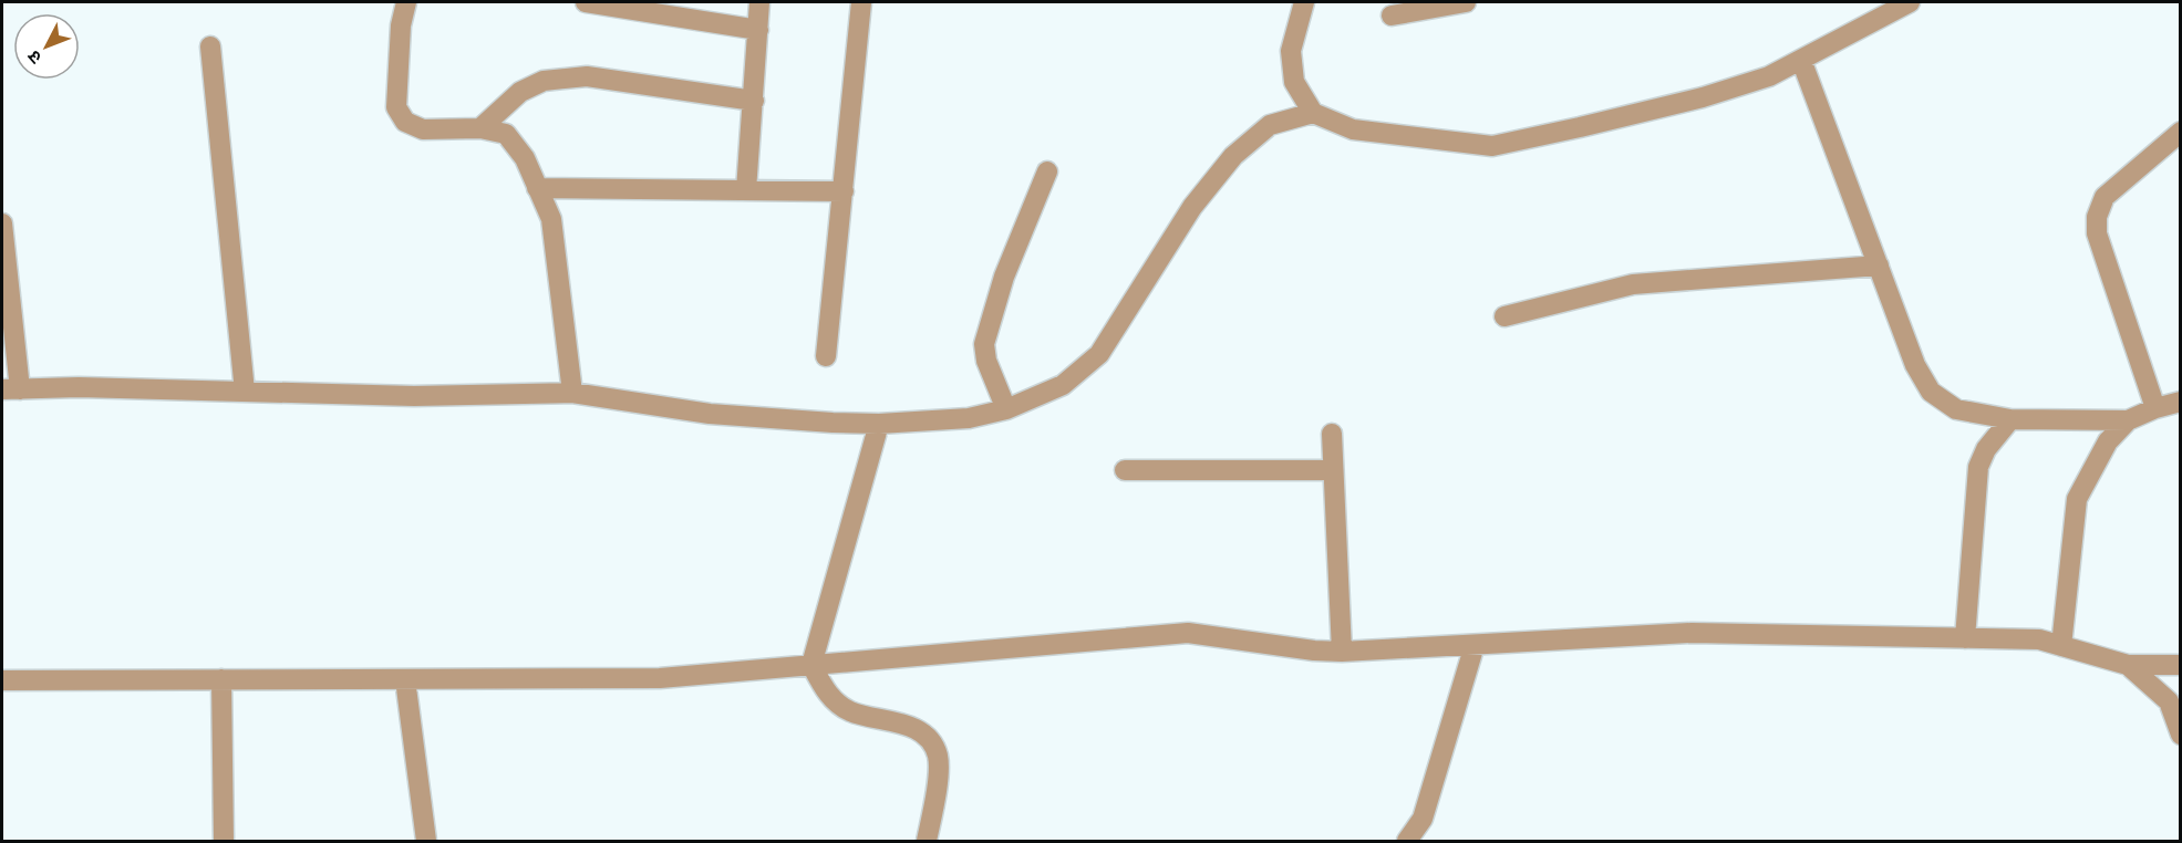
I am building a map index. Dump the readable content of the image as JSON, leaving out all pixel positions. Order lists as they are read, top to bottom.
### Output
{
  "north": "bottom left"
}
